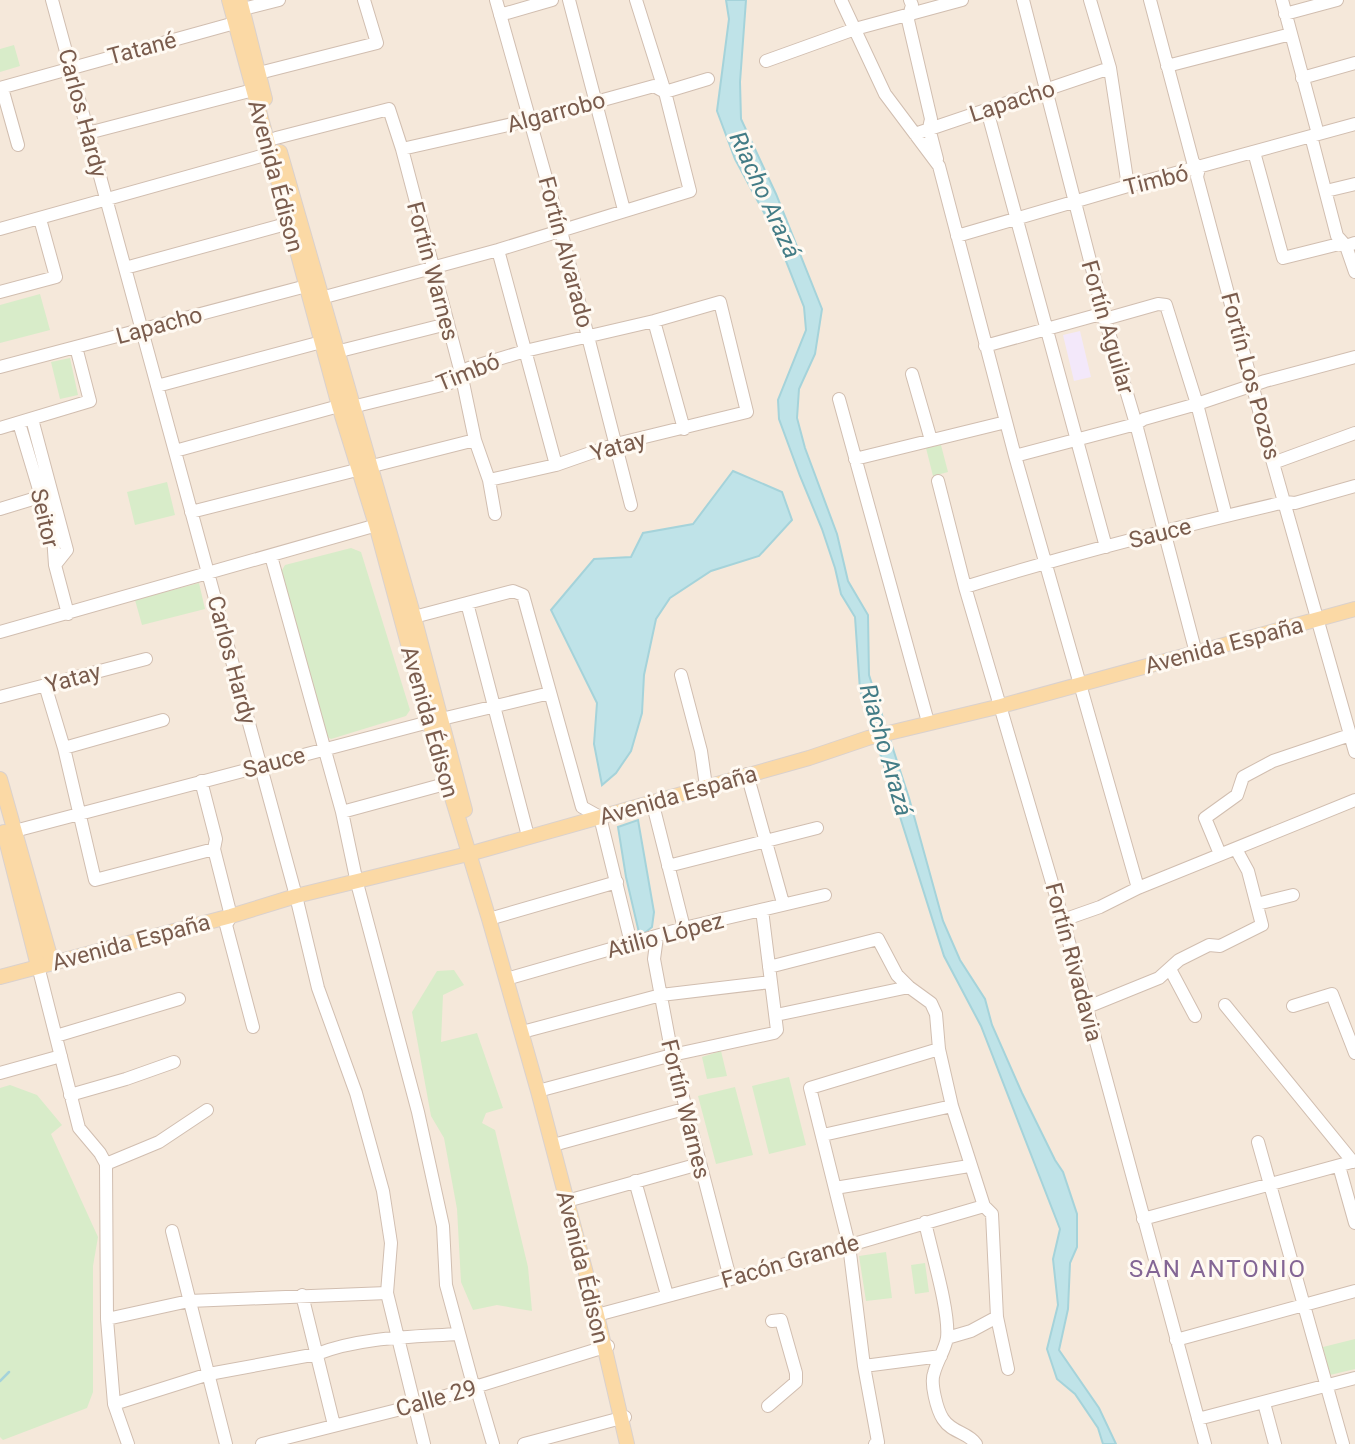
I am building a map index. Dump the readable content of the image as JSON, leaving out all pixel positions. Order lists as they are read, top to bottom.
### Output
{
  "streets": {
    "main road": ["Avenida Édison", "Avenida España"],
    "street": [
      "Tatané",
      "Lapacho",
      "Algarrobo",
      "Carlos Hardy",
      "Timbó",
      "Fortín Alvarado",
      "Fortín Warnes",
      "Fortín Aguilar",
      "Fortín Los Pozos",
      "Yatay",
      "Seitor",
      "Sauce",
      "Atilio López",
      "Fortín Rivadavia",
      "Facón Grande",
      "Calle 29"
    ]
  },
  "crossings": [
    ["Tatané", "Carlos Hardy"],
    ["Tatané", "Avenida Édison"],
    ["Lapacho", "Algarrobo"],
    ["Lapacho", "Carlos Hardy"],
    ["Lapacho", "Avenida Édison"],
    ["Lapacho", "Fortín Alvarado"],
    ["Lapacho", "Fortín Warnes"],
    ["Lapacho", "Fortín Aguilar"],
    ["Algarrobo", "Fortín Alvarado"],
    ["Algarrobo", "Fortín Warnes"],
    ["Carlos Hardy", "Timbó"],
    ["Carlos Hardy", "Sauce"],
    ["Carlos Hardy", "Avenida España"],
    ["Carlos Hardy", "Calle 29"],
    ["Avenida Édison", "Timbó"],
    ["Avenida Édison", "Fortín Warnes"],
    ["Avenida Édison", "Sauce"],
    ["Avenida Édison", "Avenida España"],
    ["Avenida Édison", "Atilio López"],
    ["Avenida Édison", "Facón Grande"],
    ["Avenida Édison", "Calle 29"],
    ["Timbó", "Fortín Alvarado"],
    ["Timbó", "Fortín Warnes"],
    ["Timbó", "Fortín Aguilar"],
    ["Timbó", "Fortín Los Pozos"],
    ["Timbó", "Yatay"],
    ["Fortín Alvarado", "Yatay"],
    ["Fortín Warnes", "Yatay"],
    ["Fortín Warnes", "Atilio López"],
    ["Fortín Warnes", "Facón Grande"],
    ["Fortín Aguilar", "Sauce"],
    ["Fortín Aguilar", "Avenida España"],
    ["Fortín Los Pozos", "Sauce"],
    ["Fortín Los Pozos", "Avenida España"],
    ["Sauce", "Fortín Rivadavia"],
    ["Avenida España", "Fortín Rivadavia"]
  ],
  "districts": ["SAN ANTONIO"],
  "water": ["Riacho Arazá"]
}
